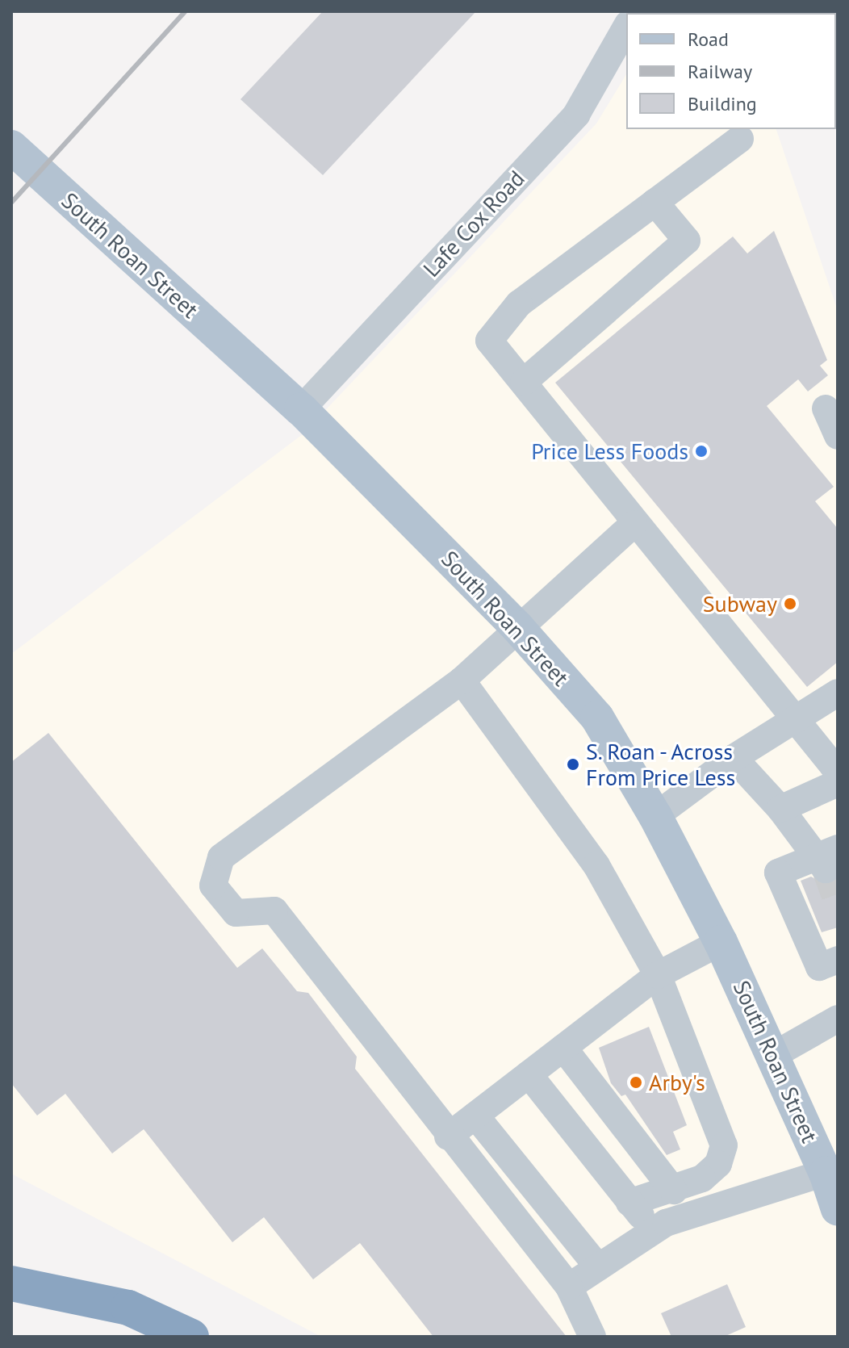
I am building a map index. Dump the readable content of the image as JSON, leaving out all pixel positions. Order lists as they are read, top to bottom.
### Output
{
  "streets": {
    "main road": ["South Roan Street"],
    "street": ["Lafe Cox Road"]
  },
  "crossings": [
    ["Lafe Cox Road", "South Roan Street"]
  ],
  "places": [
    "Price Less Foods",
    "Subway",
    "S. Roan - Across From Price Less",
    "Arby's"
  ],
  "legend": ["Road", "Railway", "Building"]
}
